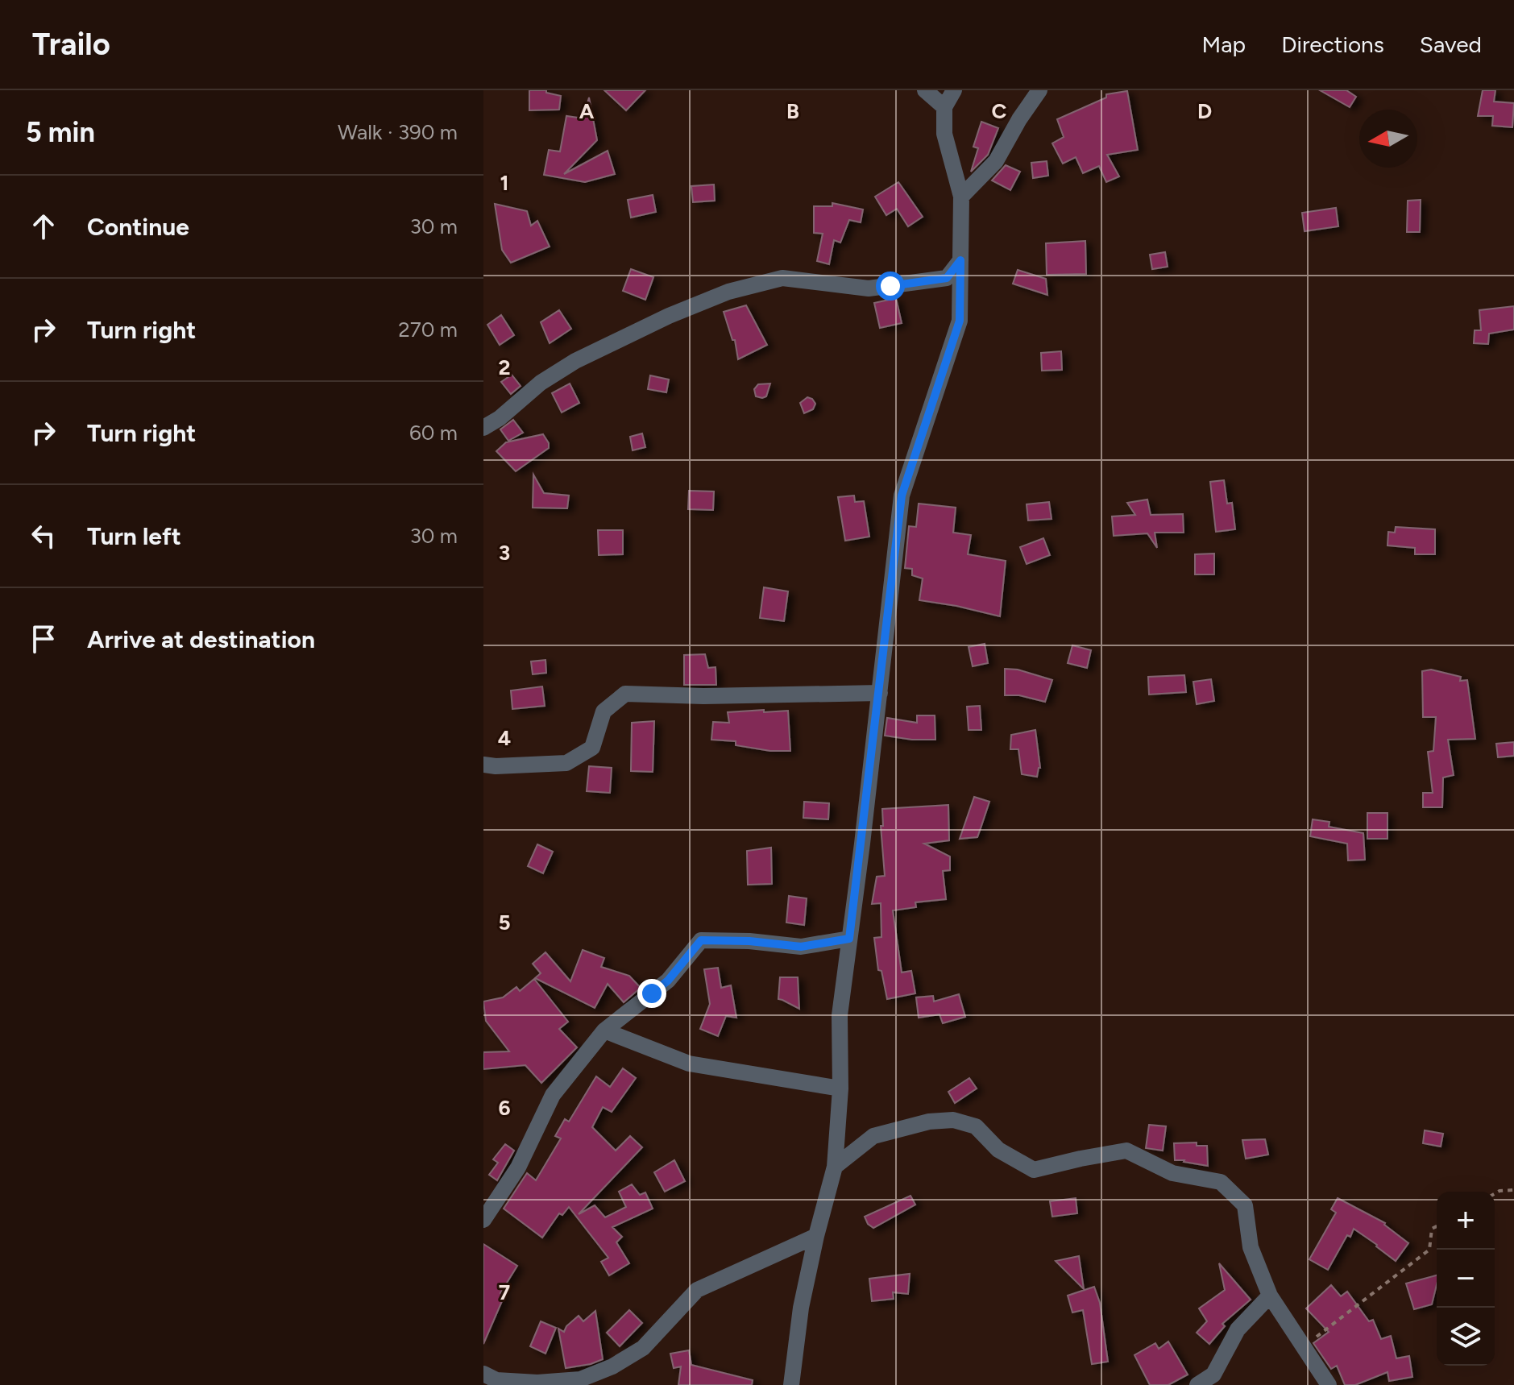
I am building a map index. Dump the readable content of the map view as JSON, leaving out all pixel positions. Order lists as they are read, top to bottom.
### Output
{
  "north": "left",
  "page": {
    "header": "Trailo",
    "nav": ["Map", "Directions", "Saved"],
    "heading": ["5 min", "Walk · 390 m"],
    "list": [
      ["Continue", "30 m"],
      ["Turn right", "270 m"],
      ["Turn right", "60 m"],
      ["Turn left", "30 m"],
      "Arrive at destination"
    ],
    "map_buttons": ["+", "−"]
  },
  "grid": {
    "columns": [
      "A",
      "B",
      "C",
      "D"
    ],
    "rows": [
      "1",
      "2",
      "3",
      "4",
      "5",
      "6",
      "7"
    ]
  }
}
